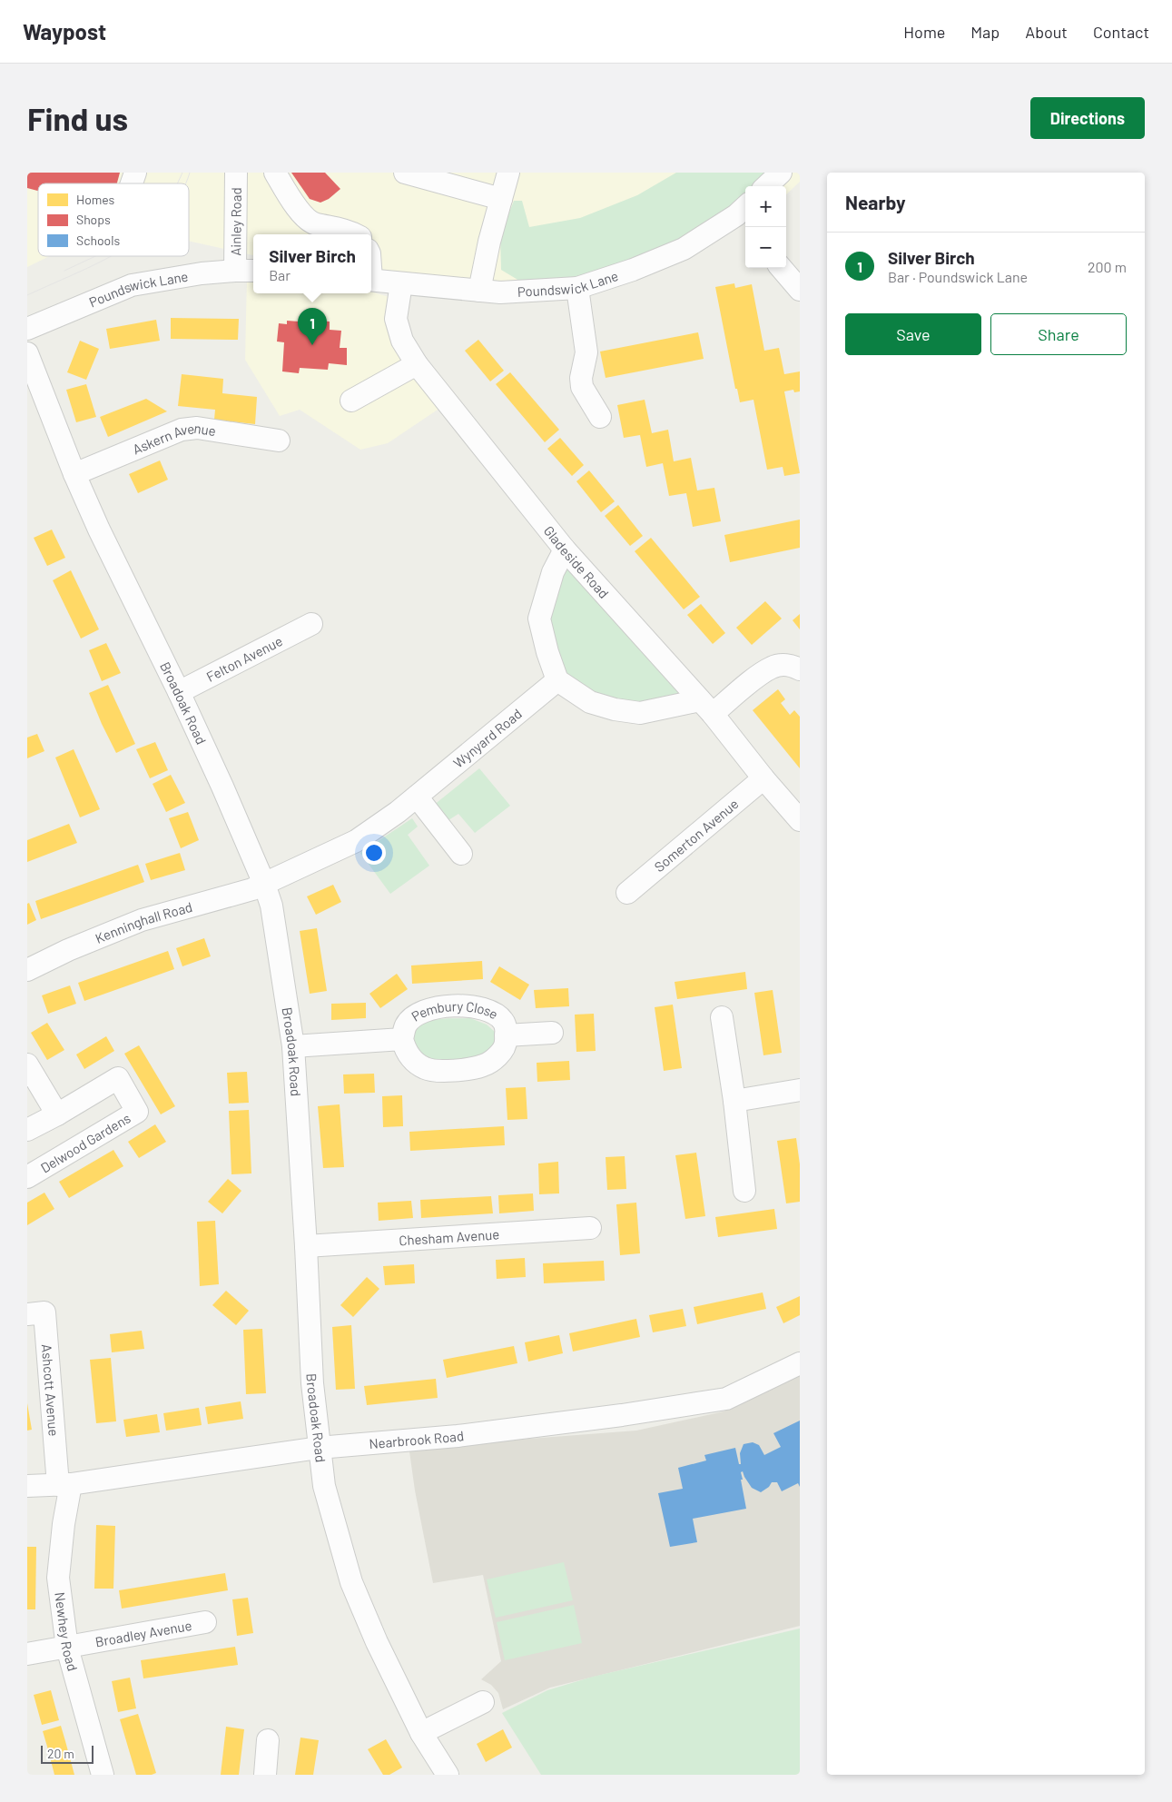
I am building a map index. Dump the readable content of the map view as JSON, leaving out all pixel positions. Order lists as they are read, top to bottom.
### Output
{
  "streets": {
    "street": [
      "Ainley Road",
      "Poundswick Lane",
      "Askern Avenue",
      "Gladeside Road",
      "Felton Avenue",
      "Broadoak Road",
      "Wynyard Road",
      "Somerton Avenue",
      "Kenninghall Road",
      "Pembury Close",
      "Delwood Gardens",
      "Chesham Avenue",
      "Ashcott Avenue",
      "Nearbrook Road",
      "Newhey Road",
      "Broadley Avenue"
    ]
  },
  "crossings": [
    ["Ainley Road", "Poundswick Lane"],
    ["Poundswick Lane", "Gladeside Road"],
    ["Askern Avenue", "Broadoak Road"],
    ["Gladeside Road", "Somerton Avenue"],
    ["Felton Avenue", "Broadoak Road"],
    ["Broadoak Road", "Wynyard Road"],
    ["Broadoak Road", "Kenninghall Road"],
    ["Broadoak Road", "Pembury Close"],
    ["Broadoak Road", "Chesham Avenue"],
    ["Broadoak Road", "Nearbrook Road"],
    ["Wynyard Road", "Kenninghall Road"],
    ["Ashcott Avenue", "Nearbrook Road"],
    ["Ashcott Avenue", "Newhey Road"],
    ["Nearbrook Road", "Newhey Road"],
    ["Newhey Road", "Broadley Avenue"]
  ],
  "legend": ["Homes", "Shops", "Schools"],
  "scale_bar": "20 m",
  "page": {
    "header": "Waypost",
    "nav": [
      "Home",
      "Map",
      "About",
      "Contact"
    ],
    "buttons": [
      "Directions",
      ["Save", "Share"]
    ],
    "title": "Find us",
    "heading": "Nearby",
    "map_buttons": ["+", "−"],
    "list": [
      {
        "mark": "1",
        "name": "Silver Birch",
        "note": "Bar · Poundswick Lane",
        "value": "200 m"
      }
    ],
    "popup": ["Silver Birch", "Bar"],
    "pins": "1",
    "scale": "20 m"
  }
}
